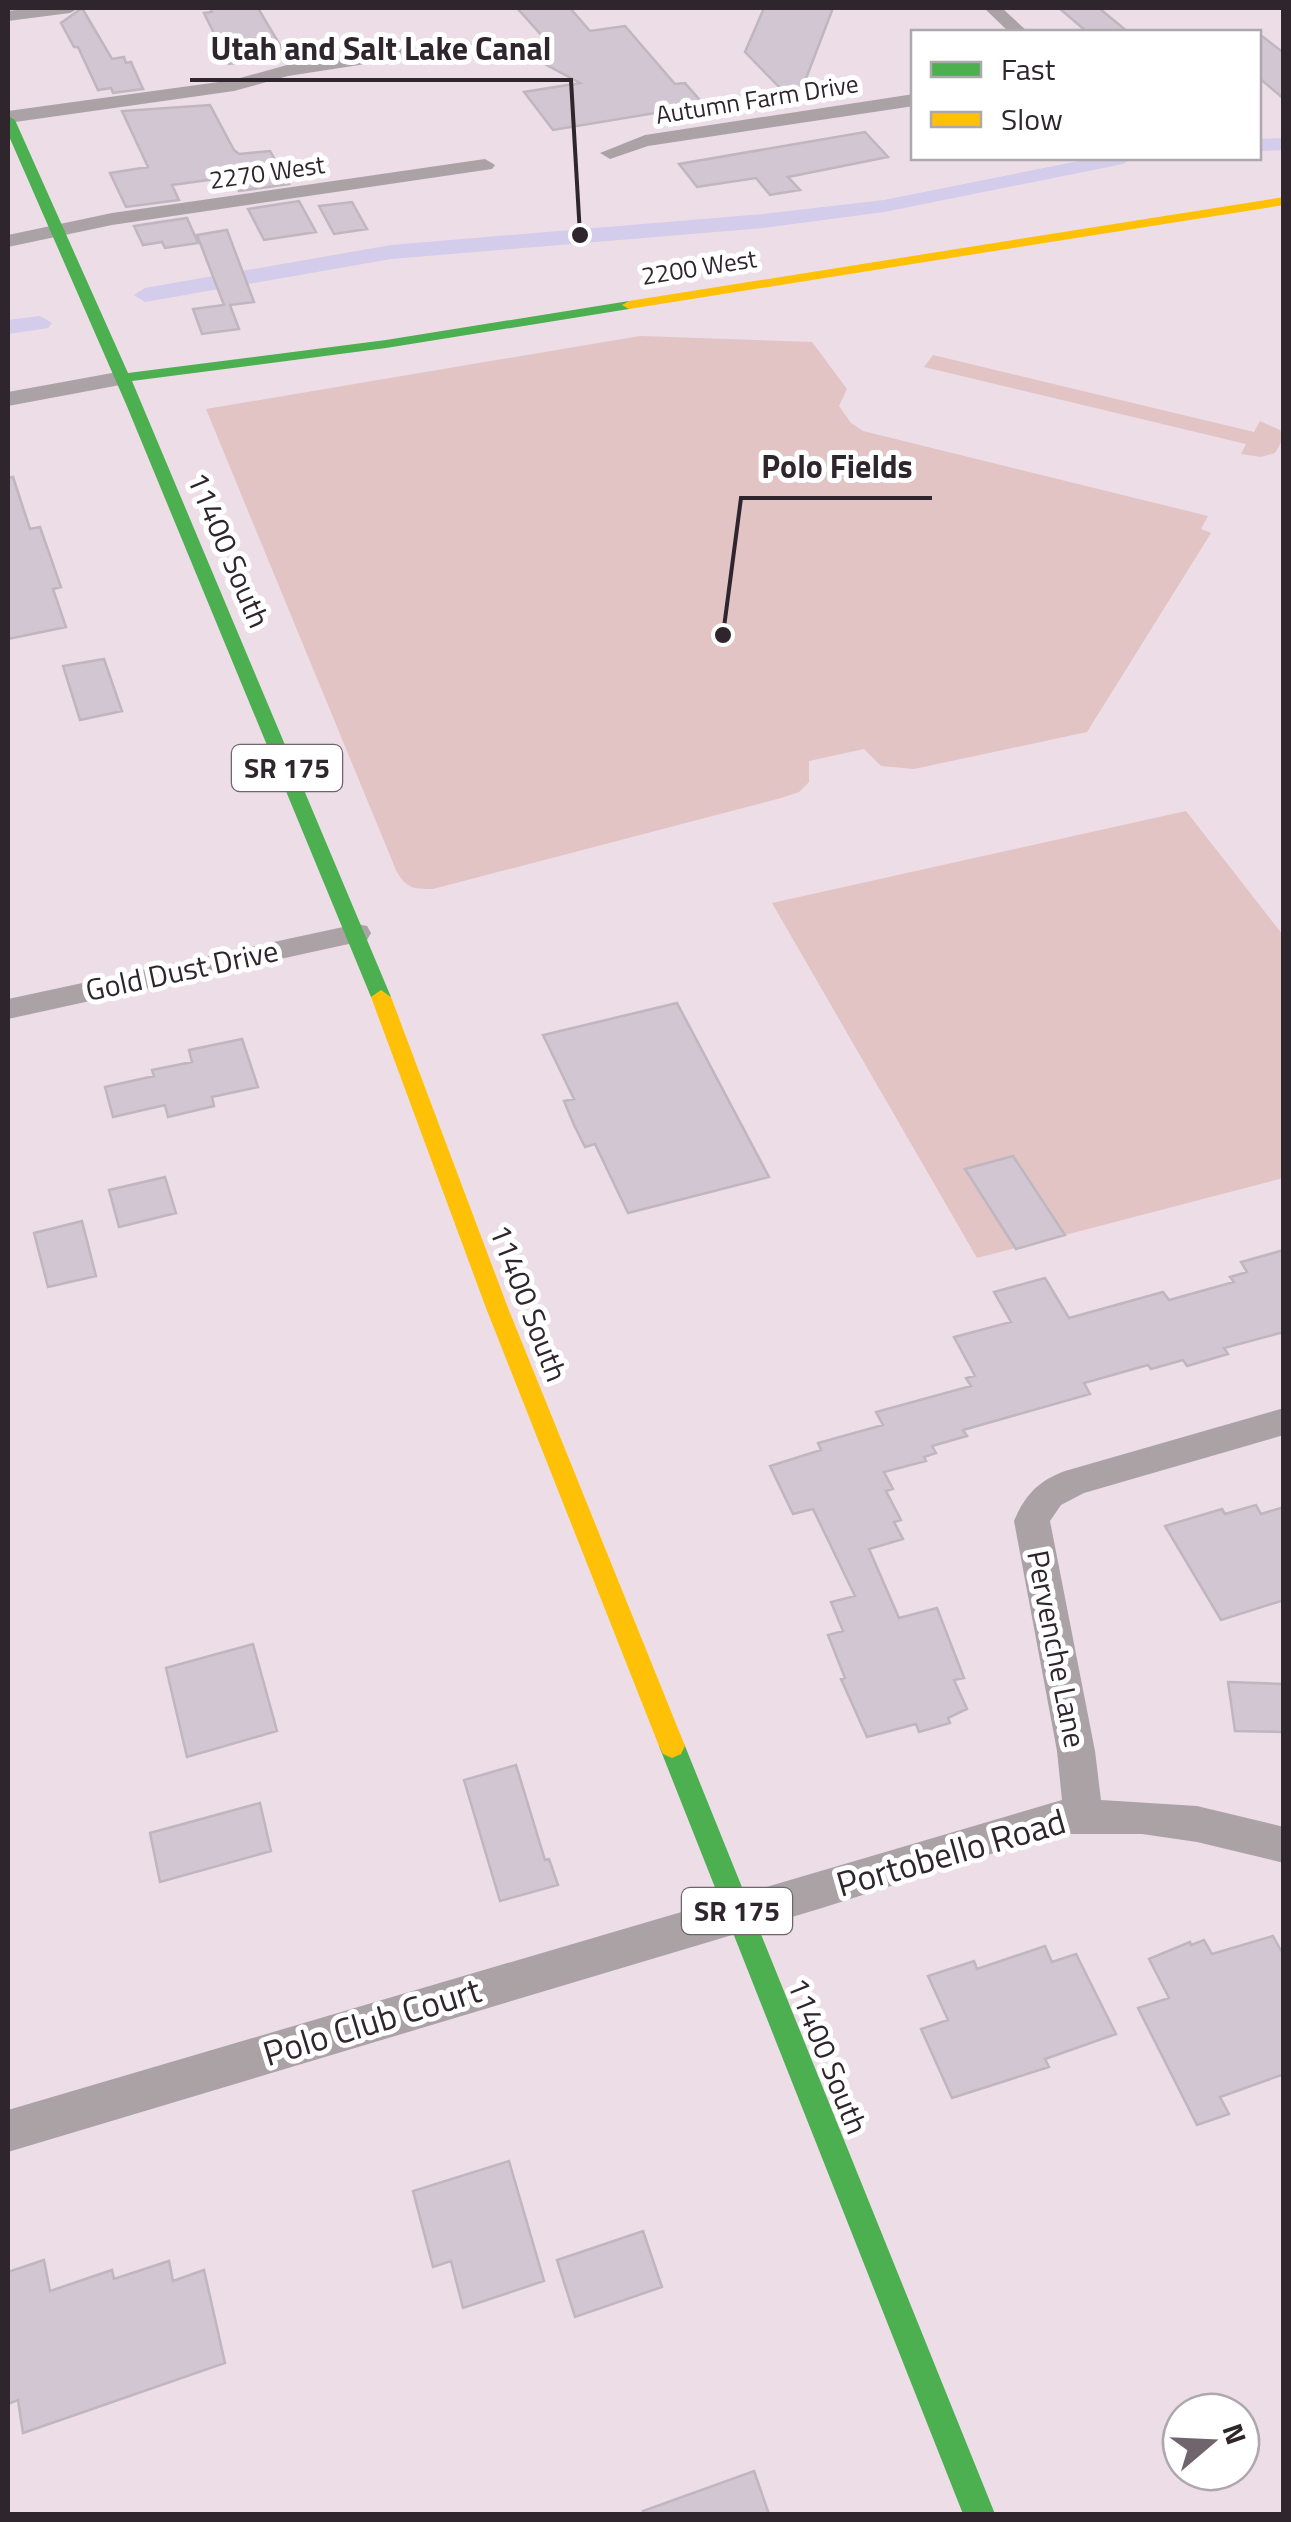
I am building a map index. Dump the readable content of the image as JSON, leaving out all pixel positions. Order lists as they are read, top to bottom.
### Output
{
  "streets": {
    "main road": ["2200 West", "11400 South", "SR 175"],
    "street": [
      "Autumn Farm Drive",
      "2270 West",
      "Gold Dust Drive",
      "Pervenche Lane",
      "Portobello Road",
      "Polo Club Court"
    ]
  },
  "crossings": [
    ["2270 West", "11400 South"],
    ["2200 West", "11400 South"],
    ["11400 South", "Gold Dust Drive"],
    ["11400 South", "Portobello Road"],
    ["11400 South", "Polo Club Court"],
    ["Pervenche Lane", "Portobello Road"],
    ["Portobello Road", "Polo Club Court"]
  ],
  "places": ["Utah and Salt Lake Canal", "Polo Fields"],
  "legend": ["Fast", "Slow"],
  "north": "right"
}
